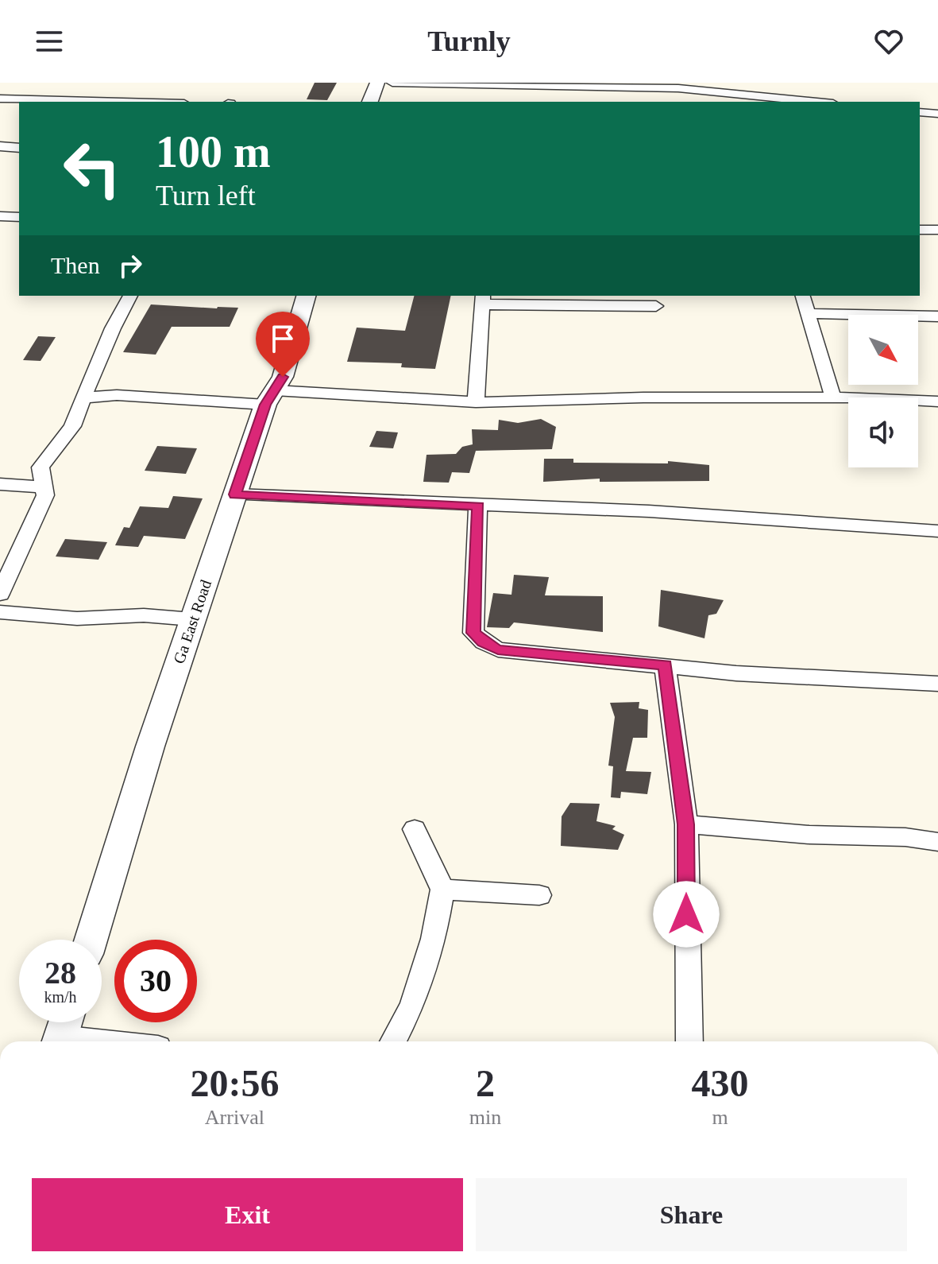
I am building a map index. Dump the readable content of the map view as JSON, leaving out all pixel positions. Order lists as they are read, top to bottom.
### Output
{
  "streets": {
    "street": ["Ga East Road"]
  },
  "north": "bottom right",
  "page": {
    "header": "Turnly",
    "turn": ["100 m", "Turn left"],
    "then": "Then",
    "speed": "28 km/h",
    "limit": "30",
    "eta": [
      "20:56",
      "Arrival",
      "2",
      "min",
      "430",
      "m"
    ],
    "buttons": ["Exit", "Share"]
  }
}
